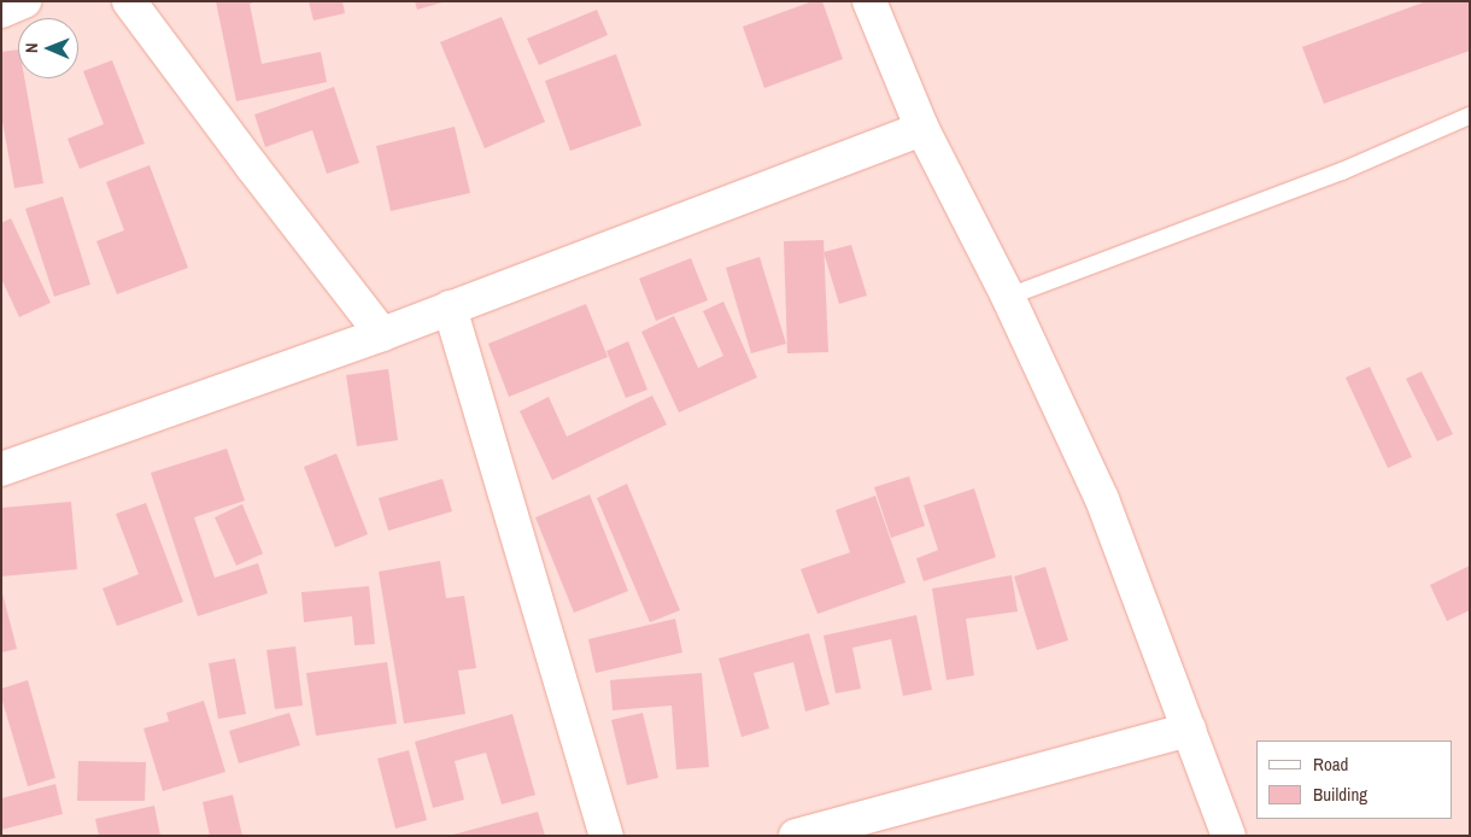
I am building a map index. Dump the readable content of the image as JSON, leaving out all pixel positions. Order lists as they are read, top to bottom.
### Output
{
  "legend": ["Road", "Building"],
  "north": "left"
}
